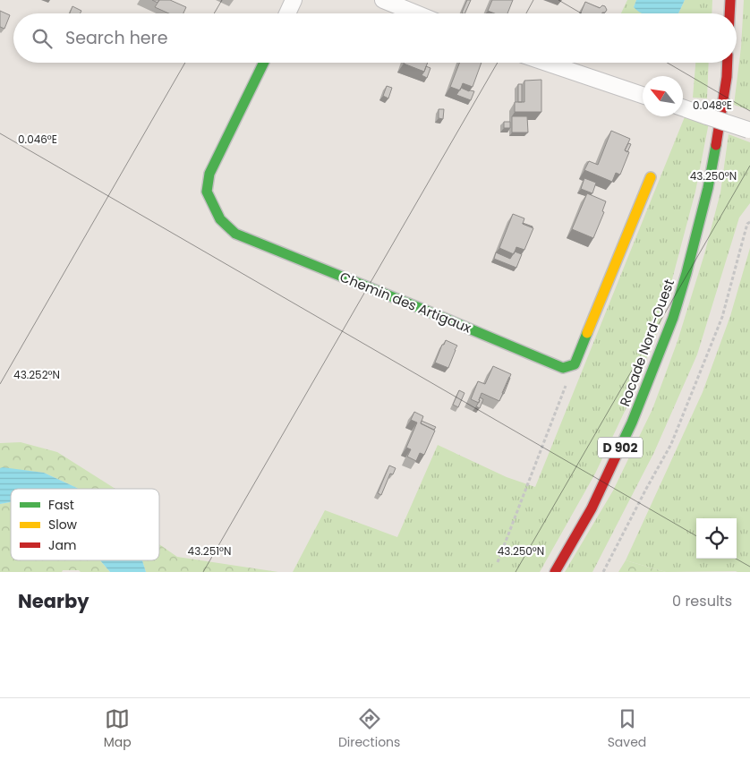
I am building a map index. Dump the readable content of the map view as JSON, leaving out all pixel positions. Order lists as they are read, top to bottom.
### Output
{
  "streets": {
    "street": ["Chemin des Artigaux", "Rocade Nord-Ouest", "D 902"]
  },
  "legend": ["Fast", "Slow", "Jam"],
  "north": "top left",
  "page": {
    "search": "Search here",
    "heading": ["Nearby", "0 results"],
    "nav": ["Map", "Directions", "Saved"]
  },
  "coordinates": [
    "0.048°E",
    "0.046°E",
    "43.250°N",
    "43.252°N",
    "43.251°N"
  ]
}
